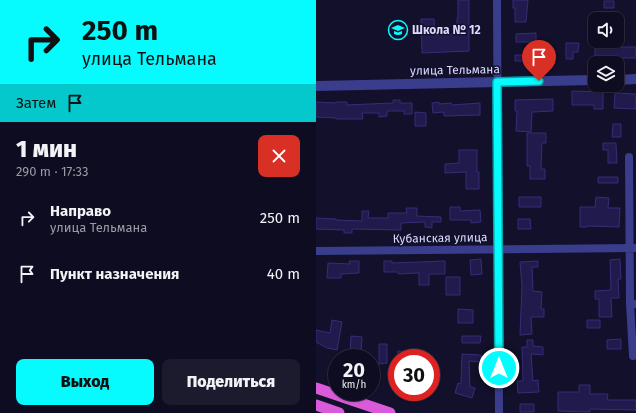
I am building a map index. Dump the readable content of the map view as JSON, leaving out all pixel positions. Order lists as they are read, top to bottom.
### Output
{
  "streets": {
    "street": ["улица Тельмана", "Кубанская улица"]
  },
  "places": {
    "school or university": ["Школа № 12"]
  },
  "page": {
    "turn": ["250 m", "улица Тельмана"],
    "then": "Затем",
    "heading": ["1 мин", "290 m · 17:33"],
    "list": [
      {
        "name": "Направо",
        "note": "улица Тельмана",
        "value": "250 m"
      },
      {
        "name": "Пункт назначения",
        "value": "40 m"
      }
    ],
    "speed": "20 km/h",
    "limit": "30",
    "buttons": ["Выход", "Поделиться"]
  }
}
